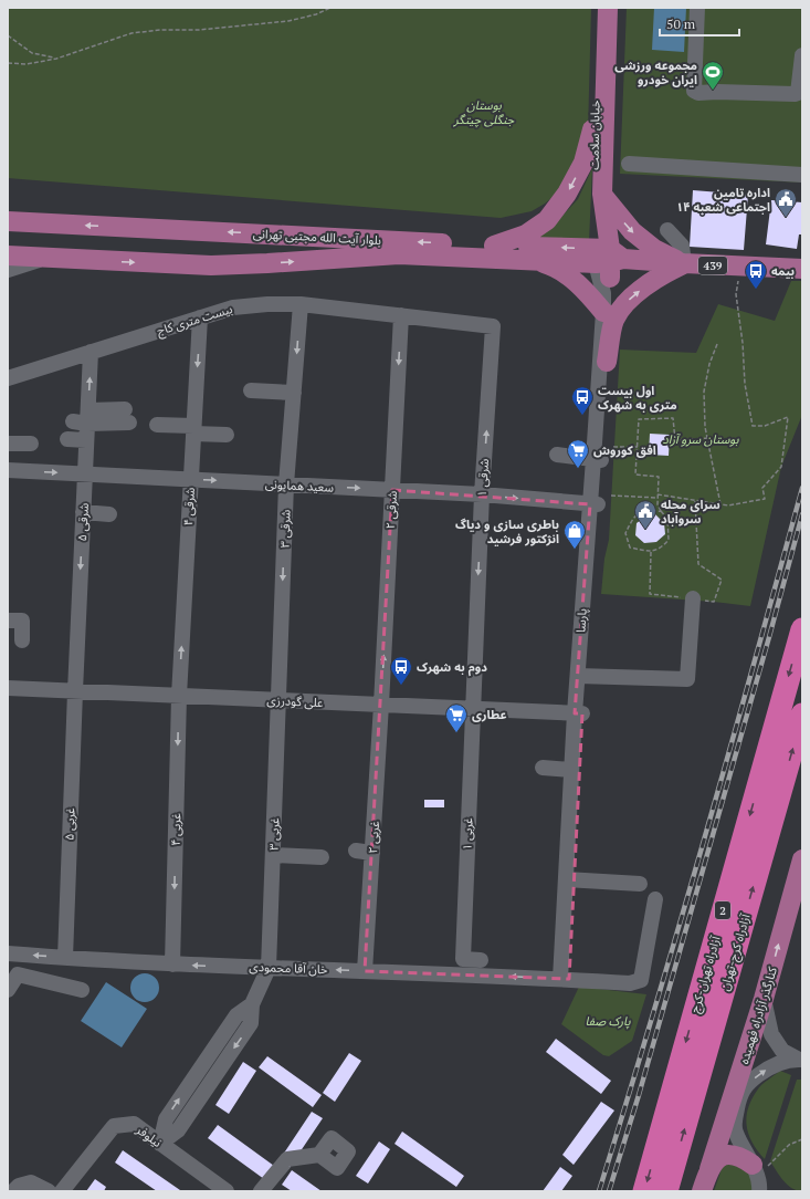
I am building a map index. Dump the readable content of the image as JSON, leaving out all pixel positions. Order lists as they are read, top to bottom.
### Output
{
  "streets": {
    "highway": ["2", "آزادراه کرج-تهران", "آزادراه تهران-کرج"],
    "main road": [
      "خیابان سلامت",
      "بلوار آیت الله مجتبی تهرانی",
      "439",
      "کنارگذر آزادراه فهمیده"
    ],
    "street": [
      "بیست متری کاج",
      "۱ شرقی",
      "سعید همایونی",
      "۴ شرقی",
      "۲ شرقی",
      "۵ شرقی",
      "۳ شرقی",
      "پارسا",
      "علی گودرزی",
      "۵ غربی",
      "۴ غربی",
      "۳ غربی",
      "۱ غربی",
      "۲ غربی",
      "خان آقا محمودی",
      "نیلوفر"
    ]
  },
  "crossings": [
    ["خیابان سلامت", "بلوار آیت الله مجتبی تهرانی"],
    ["خیابان سلامت", "439"],
    ["خیابان سلامت", "پارسا"],
    ["بلوار آیت الله مجتبی تهرانی", "439"],
    ["بلوار آیت الله مجتبی تهرانی", "پارسا"],
    ["439", "پارسا"],
    ["بیست متری کاج", "۱ شرقی"],
    ["بیست متری کاج", "۴ شرقی"],
    ["بیست متری کاج", "۲ شرقی"],
    ["بیست متری کاج", "۵ شرقی"],
    ["بیست متری کاج", "۳ شرقی"],
    ["۱ شرقی", "سعید همایونی"],
    ["۱ شرقی", "علی گودرزی"],
    ["۱ شرقی", "۱ غربی"],
    ["سعید همایونی", "۴ شرقی"],
    ["سعید همایونی", "۲ شرقی"],
    ["سعید همایونی", "۵ شرقی"],
    ["سعید همایونی", "۳ شرقی"],
    ["سعید همایونی", "پارسا"],
    ["۴ شرقی", "علی گودرزی"],
    ["۴ شرقی", "۴ غربی"],
    ["۲ شرقی", "علی گودرزی"],
    ["۲ شرقی", "۲ غربی"],
    ["۵ شرقی", "علی گودرزی"],
    ["۵ شرقی", "۵ غربی"],
    ["۳ شرقی", "علی گودرزی"],
    ["۳ شرقی", "۳ غربی"],
    ["پارسا", "علی گودرزی"],
    ["پارسا", "خان آقا محمودی"],
    ["علی گودرزی", "۵ غربی"],
    ["علی گودرزی", "۴ غربی"],
    ["علی گودرزی", "۳ غربی"],
    ["علی گودرزی", "۱ غربی"],
    ["علی گودرزی", "۲ غربی"],
    ["۵ غربی", "خان آقا محمودی"],
    ["۴ غربی", "خان آقا محمودی"],
    ["۳ غربی", "خان آقا محمودی"],
    ["۲ غربی", "خان آقا محمودی"]
  ],
  "one_way": [
    "۳ شرقی",
    "۴ غربی",
    "آزادراه کرج-تهران",
    "خان آقا محمودی",
    "آزادراه تهران-کرج"
  ],
  "parks": ["بوستان جنگلی چیتگر", "بوستان سرو آزاد", "پارک صفا"],
  "places": {
    "sports": ["مجموعه ورزشی ایران خودرو"],
    "public building": ["اداره تامین اجتماعی شعبه ۱۴", "سرای محله سروآباد"],
    "bus stop": ["بیمه", "اول بیست متری به شهرک", "دوم به شهرک"],
    "supermarket": ["افق کوروش", "عطاری"],
    "shop": ["باطری سازی و دیاگ انژکتور فرشید"]
  },
  "scale_bar": "50 m"
}
